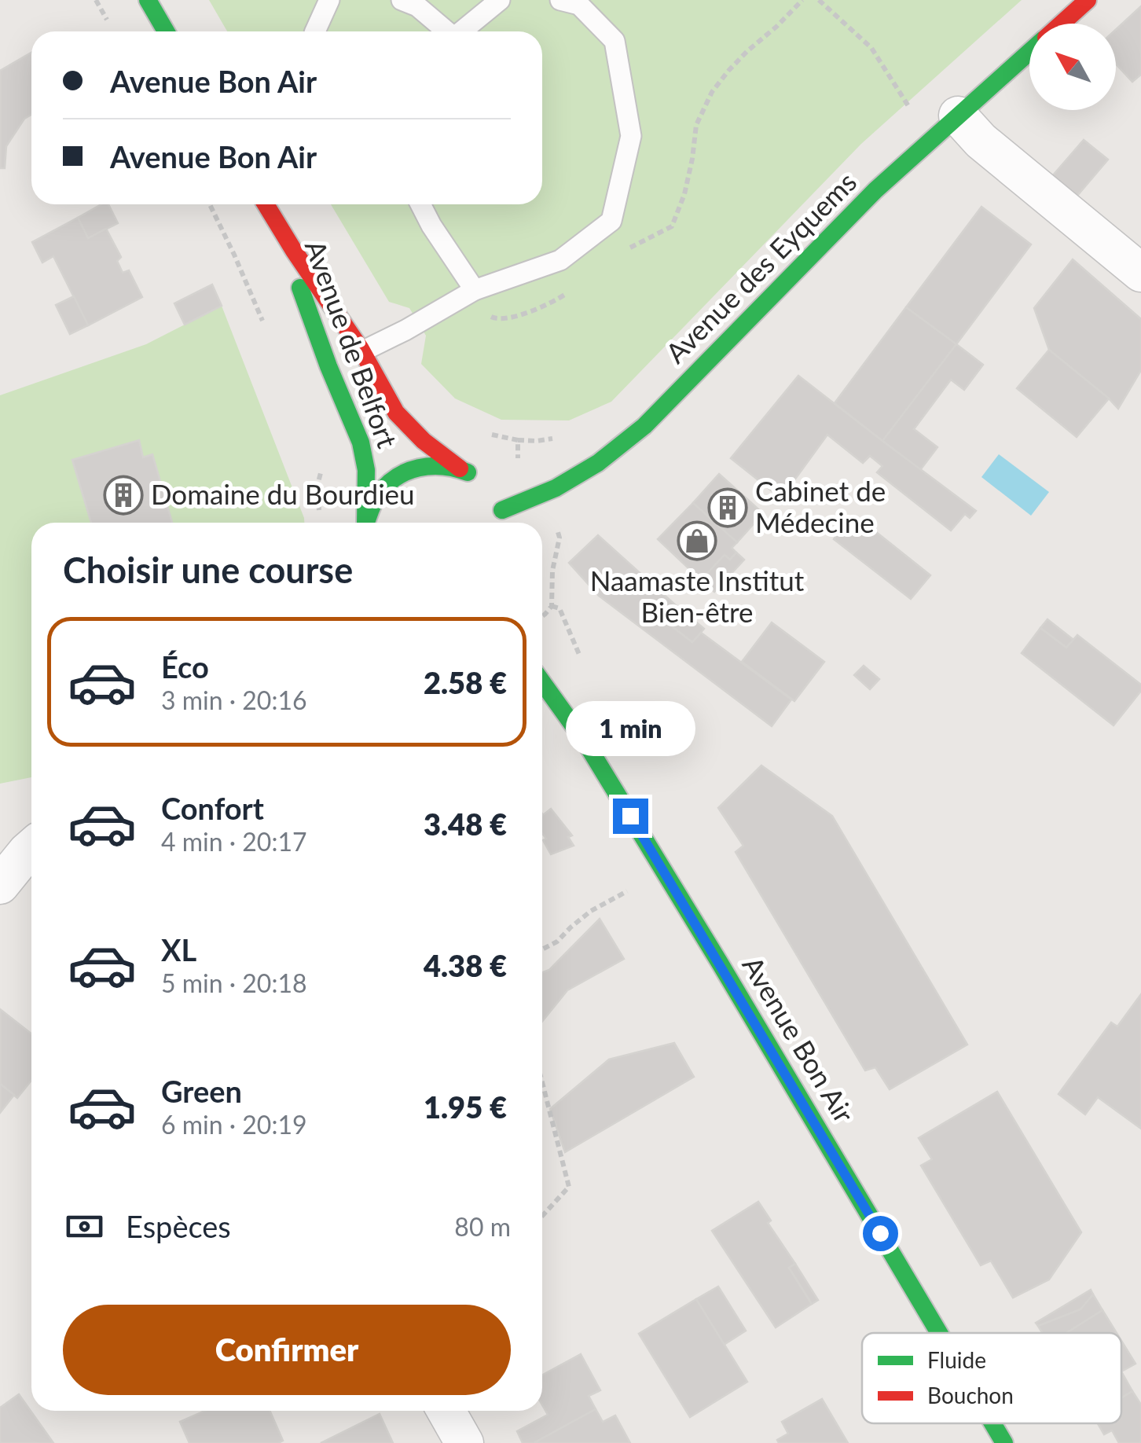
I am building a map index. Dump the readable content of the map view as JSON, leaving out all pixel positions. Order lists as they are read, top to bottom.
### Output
{
  "streets": {
    "main road": ["Avenue des Eyquems", "Avenue de Belfort", "Avenue Bon Air"]
  },
  "crossings": [
    ["Avenue des Eyquems", "Avenue de Belfort"]
  ],
  "places": {
    "building": ["Domaine du Bourdieu", "Cabinet de Médecine"],
    "shop": ["Naamaste Institut Bien-être"]
  },
  "legend": ["Fluide", "Bouchon"],
  "north": "top left",
  "page": {
    "banner": ["Avenue Bon Air", "Avenue Bon Air"],
    "heading": "Choisir une course",
    "list": [
      {
        "name": "Éco",
        "note": "3 min · 20:16",
        "value": "2.58 €"
      },
      {
        "name": "Confort",
        "note": "4 min · 20:17",
        "value": "3.48 €"
      },
      {
        "name": "XL",
        "note": "5 min · 20:18",
        "value": "4.38 €"
      },
      {
        "name": "Green",
        "note": "6 min · 20:19",
        "value": "1.95 €"
      }
    ],
    "bubble": "1 min",
    "pay": ["Espèces", "80 m"],
    "buttons": "Confirmer"
  }
}
